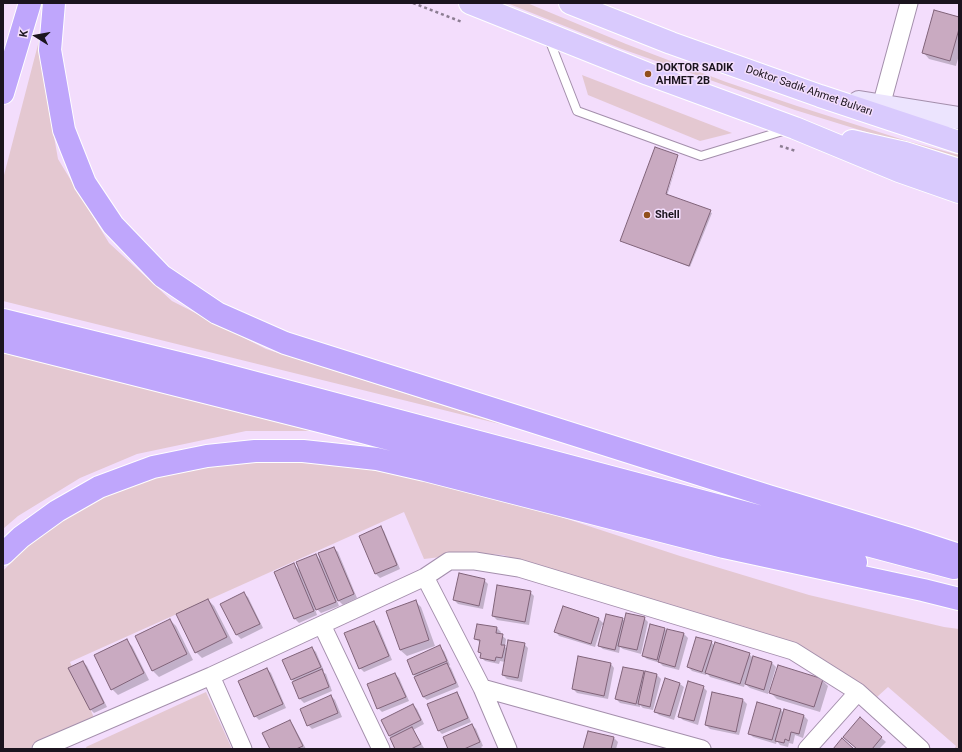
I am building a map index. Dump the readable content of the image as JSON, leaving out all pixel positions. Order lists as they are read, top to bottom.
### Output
{
  "streets": {
    "main road": ["Doktor Sadık Ahmet Bulvarı"]
  },
  "places": ["DOKTOR SADIK AHMET 2B", "Shell"],
  "north": "left"
}
